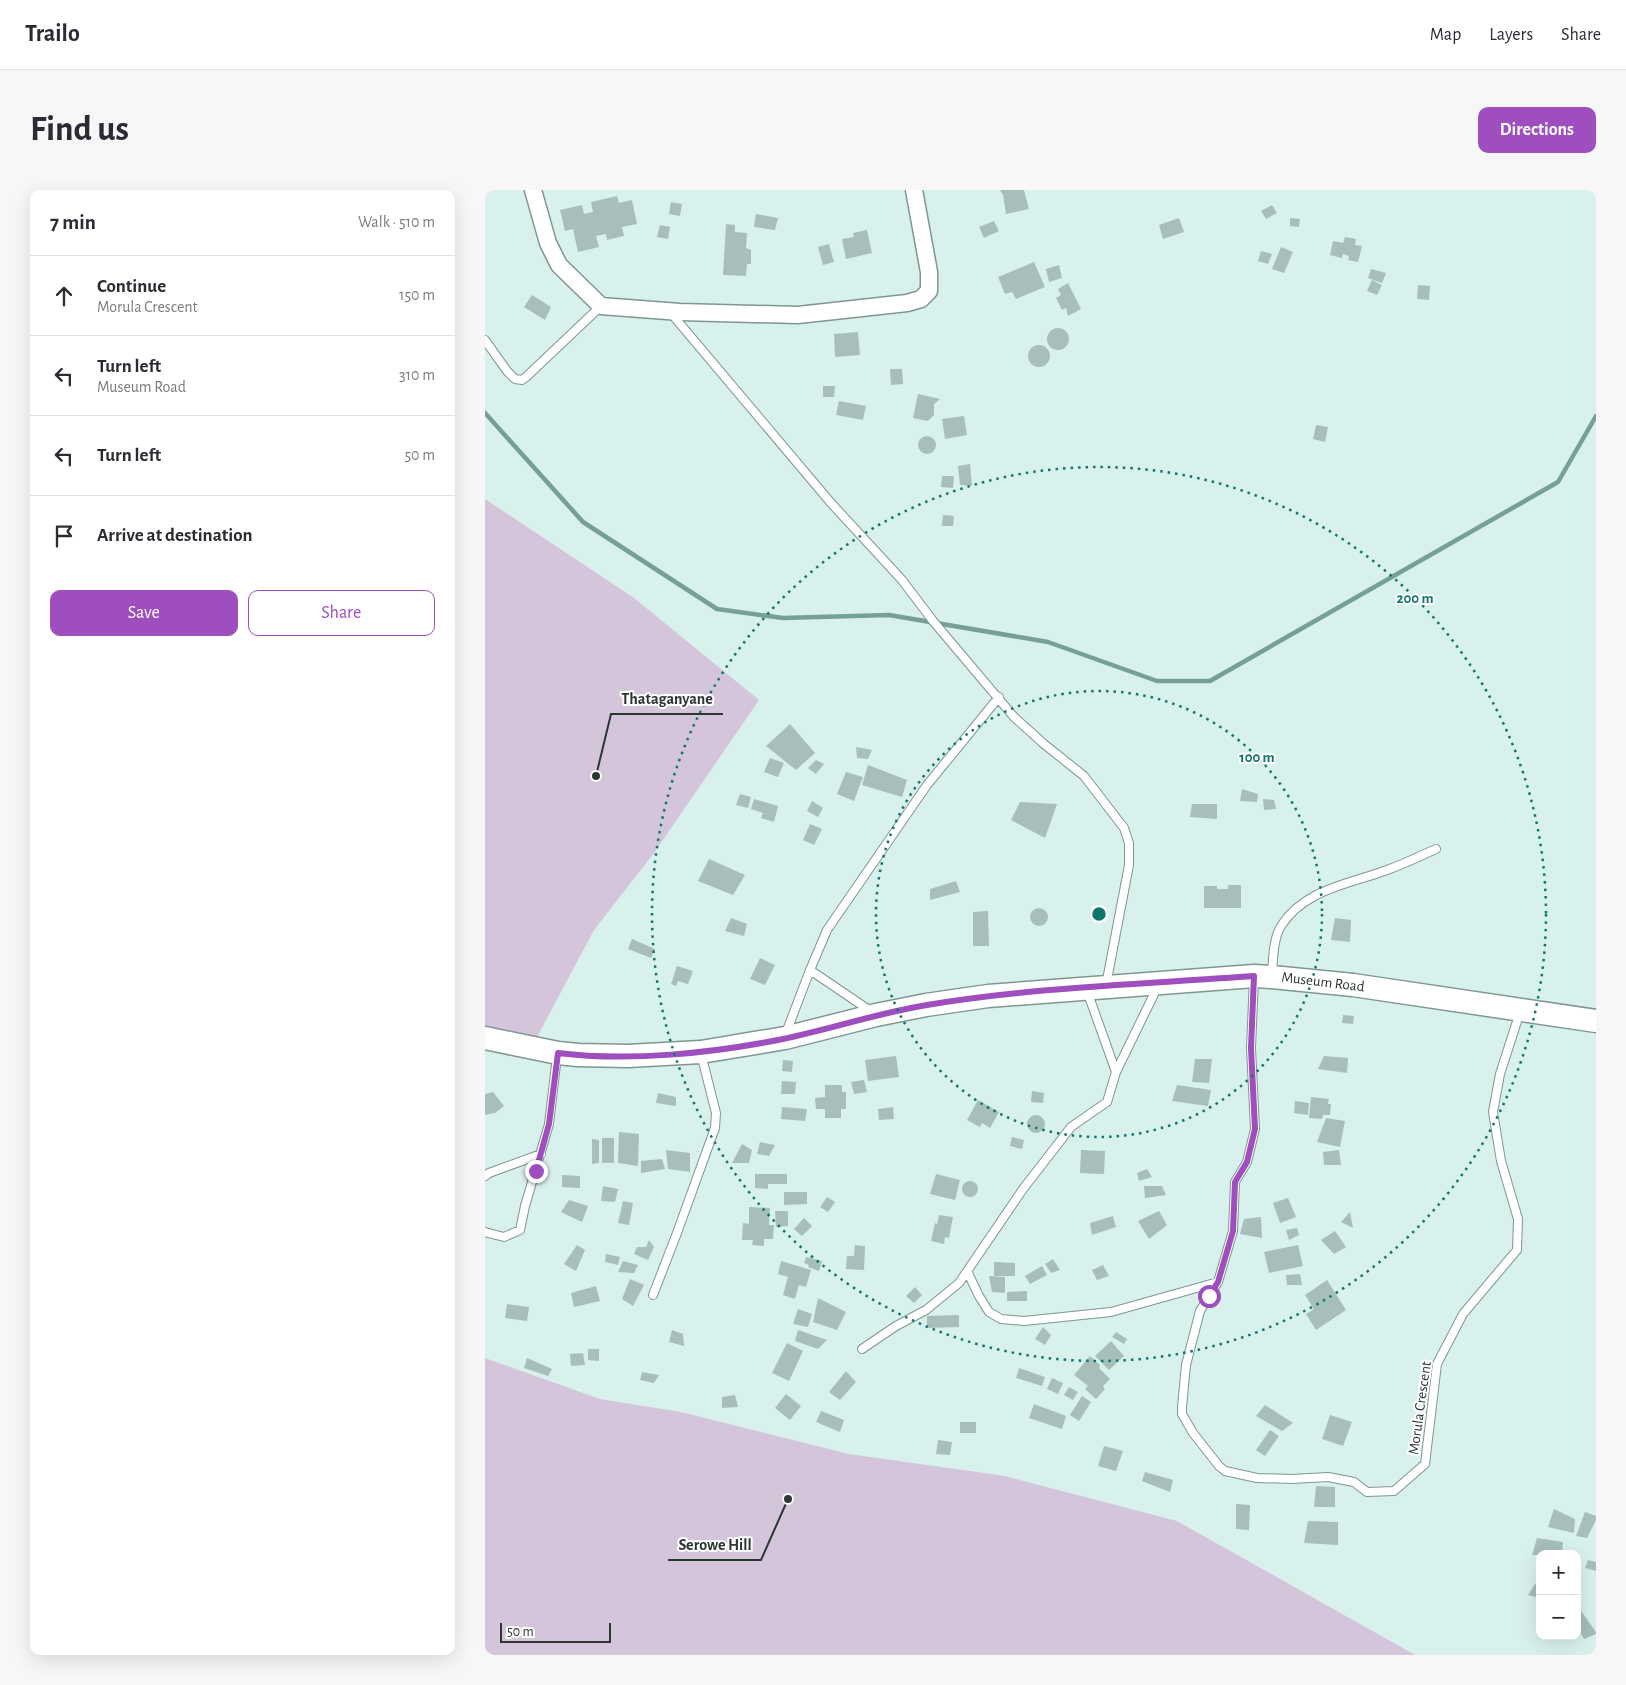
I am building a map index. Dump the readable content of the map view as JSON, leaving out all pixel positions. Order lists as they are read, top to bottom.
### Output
{
  "streets": {
    "street": ["Museum Road"],
    "lane": ["Morula Crescent"]
  },
  "crossings": [
    ["Museum Road", "Morula Crescent"]
  ],
  "places": ["Thataganyane", "Serowe Hill"],
  "scale_bar": "50 m",
  "page": {
    "header": "Trailo",
    "nav": ["Map", "Layers", "Share"],
    "buttons": [
      "Directions",
      ["Save", "Share"]
    ],
    "title": "Find us",
    "heading": ["7 min", "Walk · 510 m"],
    "list": [
      ["Continue", "Morula Crescent", "150 m"],
      ["Turn left", "Museum Road", "310 m"],
      ["Turn left", "50 m"],
      "Arrive at destination"
    ],
    "map_buttons": ["+", "−"],
    "scale": "50 m"
  },
  "rings": ["200 m", "100 m"]
}
